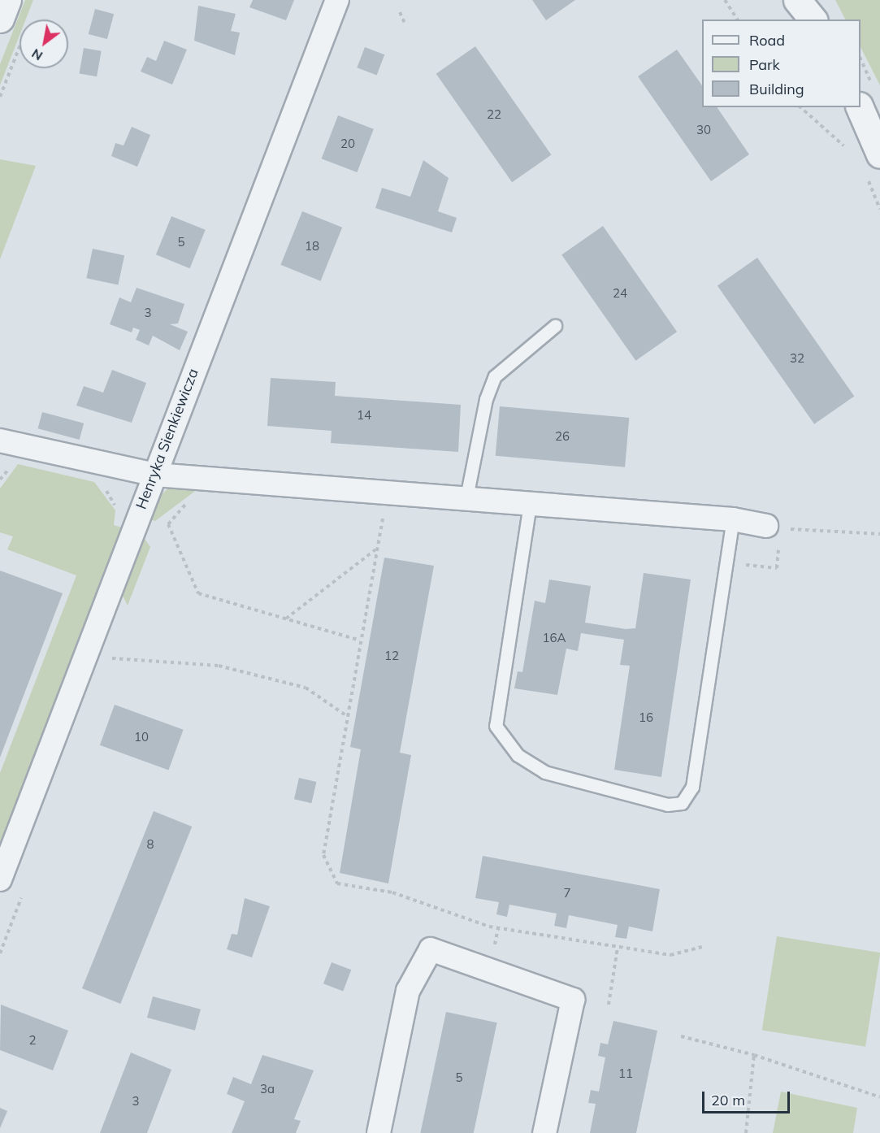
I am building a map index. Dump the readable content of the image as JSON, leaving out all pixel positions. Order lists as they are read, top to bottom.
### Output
{
  "streets": {
    "street": ["Henryka Sienkiewicza"]
  },
  "house_numbers": [
    "22",
    "30",
    "20",
    "5",
    "18",
    "24",
    "3",
    "32",
    "14",
    "26",
    "16A",
    "12",
    "16",
    "10",
    "8",
    "7",
    "2",
    "11",
    "5",
    "3a",
    "3"
  ],
  "legend": ["Road", "Park", "Building"],
  "scale_bar": "20 m",
  "north": "bottom left"
}
